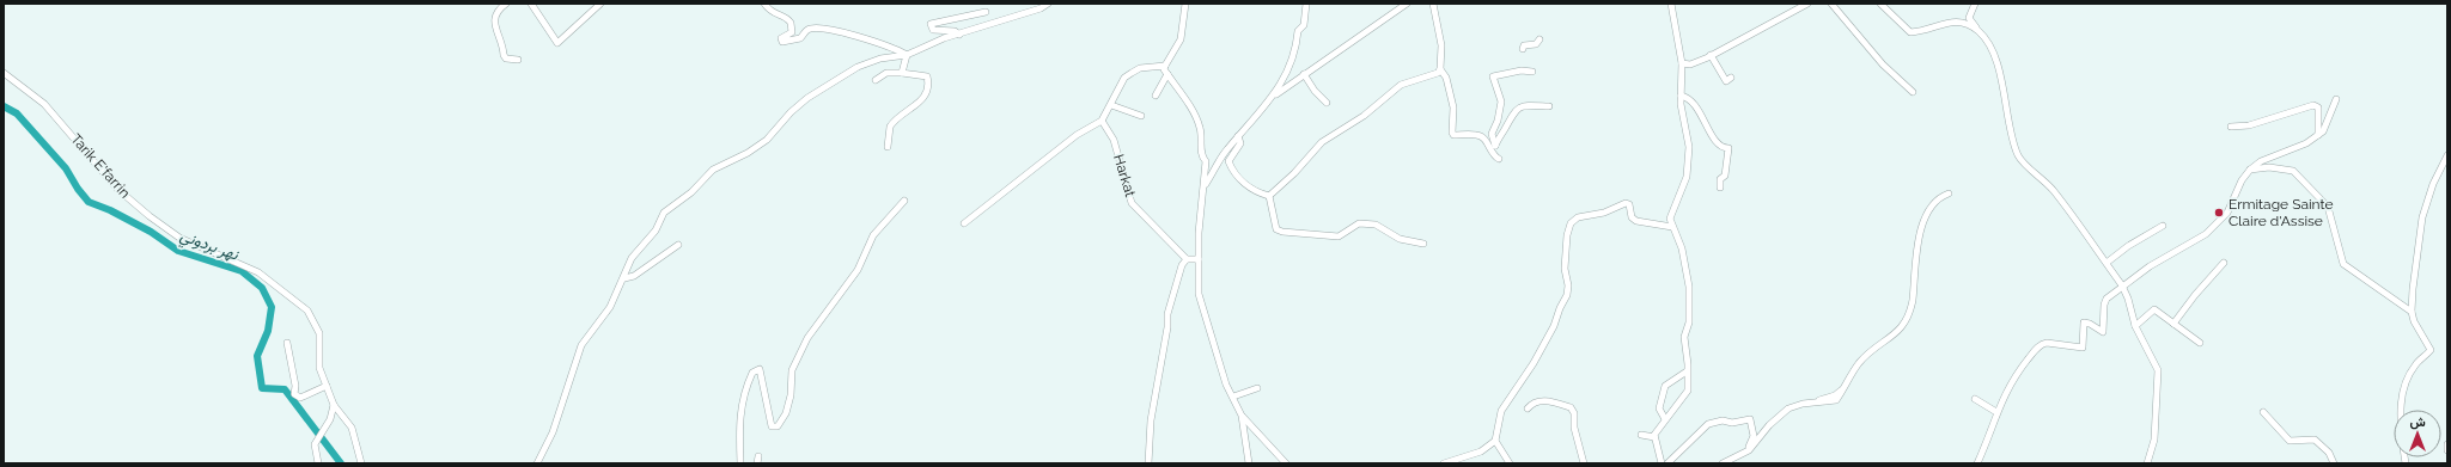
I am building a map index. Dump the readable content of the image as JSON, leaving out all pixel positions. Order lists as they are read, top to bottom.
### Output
{
  "streets": {
    "street": ["Tarik E'farrin", "Harkat"]
  },
  "water": ["نهر بردوني"],
  "places": ["Ermitage Sainte Claire d'Assise"],
  "north": "top"
}
